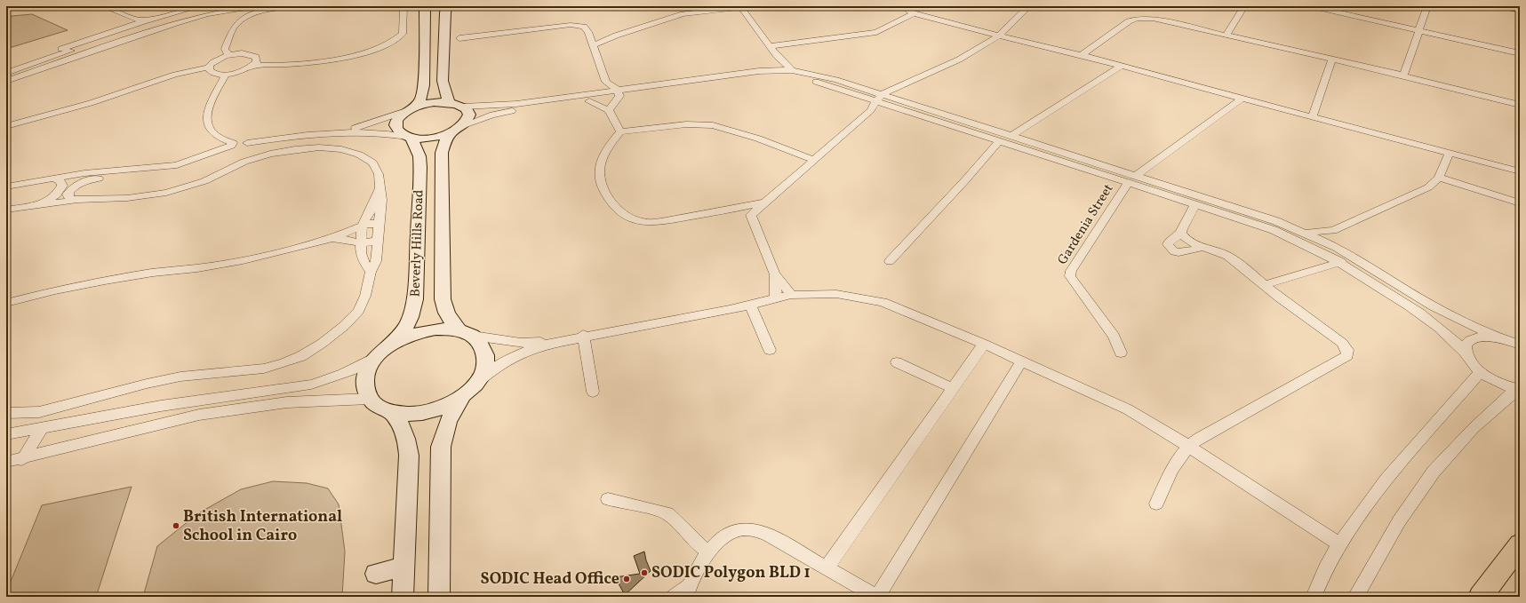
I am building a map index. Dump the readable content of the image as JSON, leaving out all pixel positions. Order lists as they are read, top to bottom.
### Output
{
  "streets": {
    "street": ["Gardenia Street", "Beverly Hills Road"]
  },
  "places": ["British International School in Cairo", "SODIC Polygon BLD 1", "SODIC Head Office"]
}
